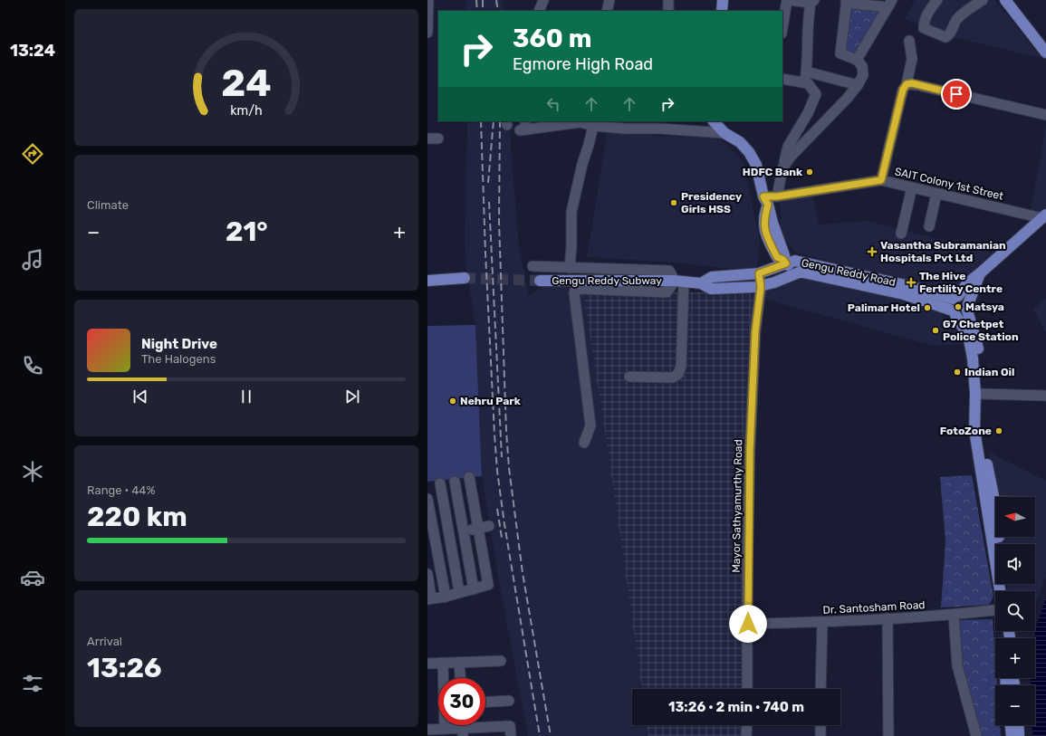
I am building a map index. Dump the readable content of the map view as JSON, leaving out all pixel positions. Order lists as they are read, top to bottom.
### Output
{
  "streets": {
    "main road": ["Gengu Reddy Road", "Gengu Reddy Subway"],
    "street": ["SAIT Colony 1st Street", "Mayor Sathyamurthy Road", "Dr. Santosham Road"]
  },
  "crossings": [
    ["Gengu Reddy Road", "Gengu Reddy Subway"],
    ["Gengu Reddy Road", "Mayor Sathyamurthy Road"],
    ["Mayor Sathyamurthy Road", "Dr. Santosham Road"]
  ],
  "places": {
    "other": [
      "HDFC Bank",
      "Presidency Girls HSS",
      "Matsya",
      "Palimar Hotel",
      "G7 Chetpet Police Station",
      "Indian Oil",
      "Nehru Park",
      "FotoZone"
    ],
    "health": ["Vasantha Subramanian Hospitals Pvt Ltd", "The Hive Fertility Centre"]
  },
  "north": "left",
  "page": {
    "tabs": "13:24",
    "turn": ["360 m", "Egmore High Road"],
    "tile": [
      "Climate",
      ["Range · 44%", "220 km"],
      ["Arrival", "13:26"]
    ],
    "heat": ["−", "21°", "+"],
    "song": ["Night Drive", "The Halogens"],
    "map_buttons": ["+", "−"],
    "limit": "30",
    "trip": "13:26 · 2 min · 740 m",
    "gauge": ["24", "km/h"]
  }
}
